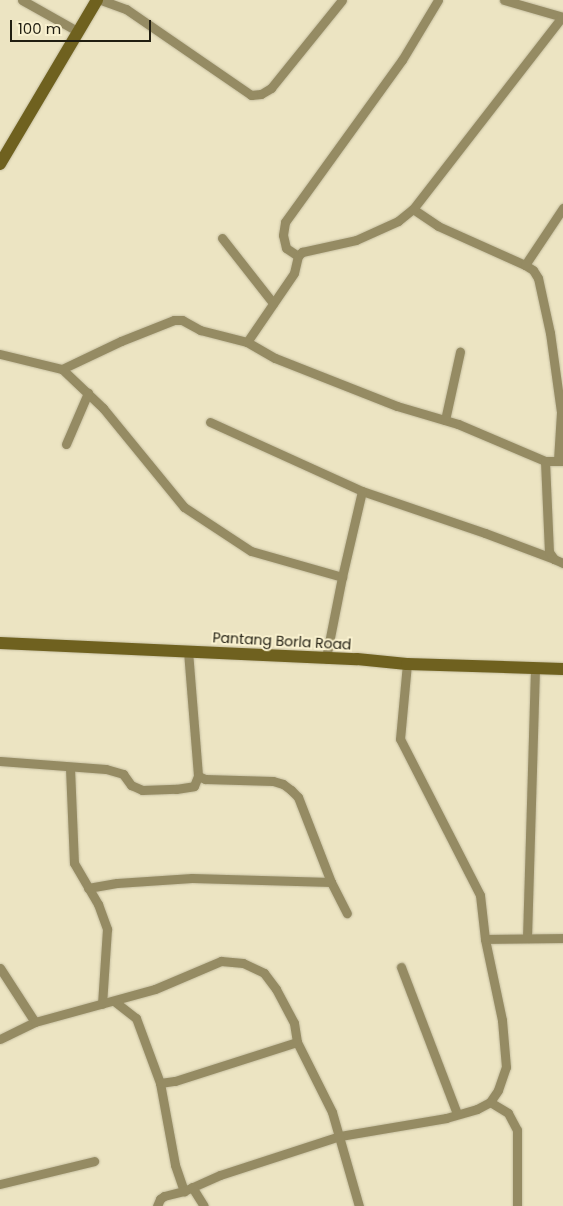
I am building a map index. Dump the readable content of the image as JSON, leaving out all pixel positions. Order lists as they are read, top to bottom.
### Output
{
  "streets": {
    "street": ["Pantang Borla Road"]
  },
  "scale_bar": "100 m"
}
